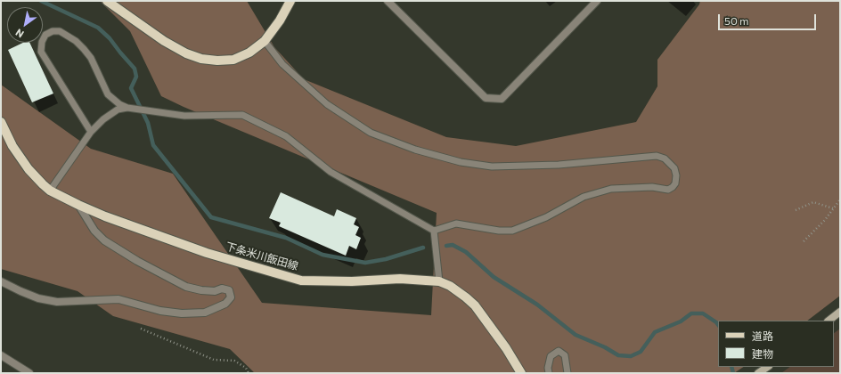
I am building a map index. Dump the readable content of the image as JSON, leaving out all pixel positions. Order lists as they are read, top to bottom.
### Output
{
  "streets": {
    "main road": ["下条米川飯田線"]
  },
  "legend": ["道路", "建物"],
  "scale_bar": "50 m",
  "north": "bottom left"
}
